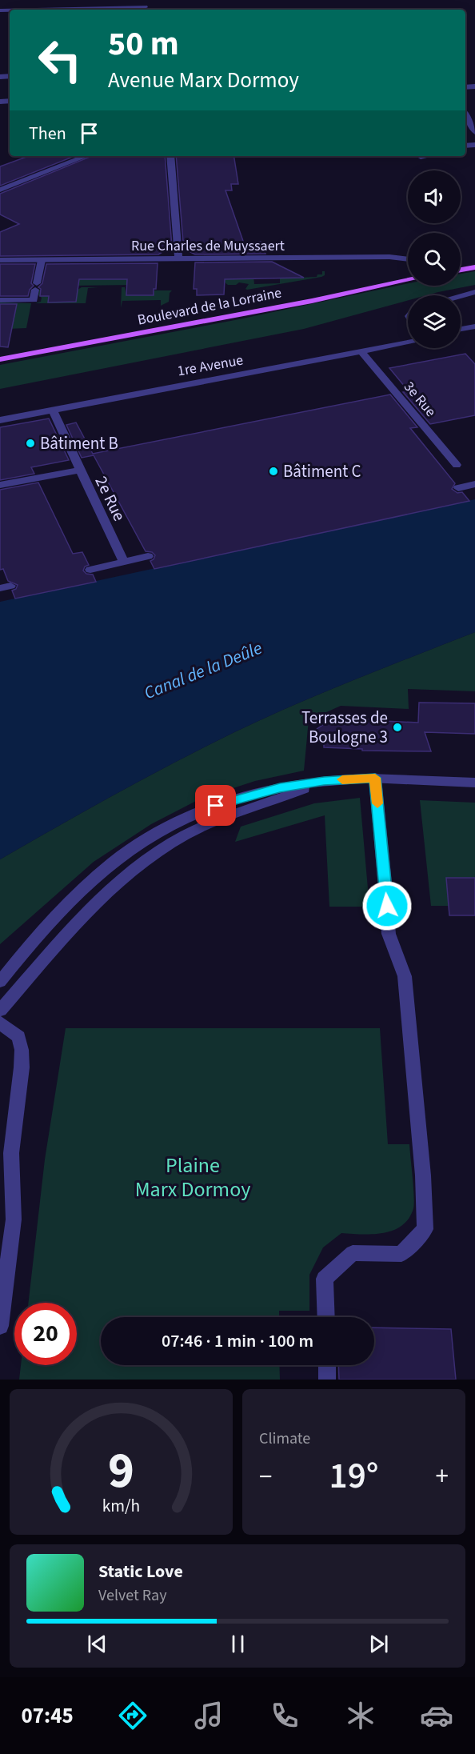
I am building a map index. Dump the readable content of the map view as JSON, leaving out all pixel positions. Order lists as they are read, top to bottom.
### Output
{
  "streets": {
    "main road": ["Boulevard de la Lorraine"],
    "street": [
      "Rue Charles de Muyssaert",
      "1re Avenue",
      "3e Rue",
      "2e Rue"
    ]
  },
  "crossings": [
    ["1re Avenue", "3e Rue"]
  ],
  "water": ["Canal de la Deûle"],
  "parks": ["Plaine Marx Dormoy"],
  "places": ["Bâtiment B", "Bâtiment C", "Terrasses de Boulogne 3"],
  "page": {
    "turn": ["50 m", "Avenue Marx Dormoy"],
    "then": "Then",
    "limit": "20",
    "trip": "07:46 · 1 min · 100 m",
    "tile": "Climate",
    "heat": ["−", "19°", "+"],
    "song": ["Static Love", "Velvet Ray"],
    "tabs": "07:45",
    "gauge": ["9", "km/h"]
  }
}
